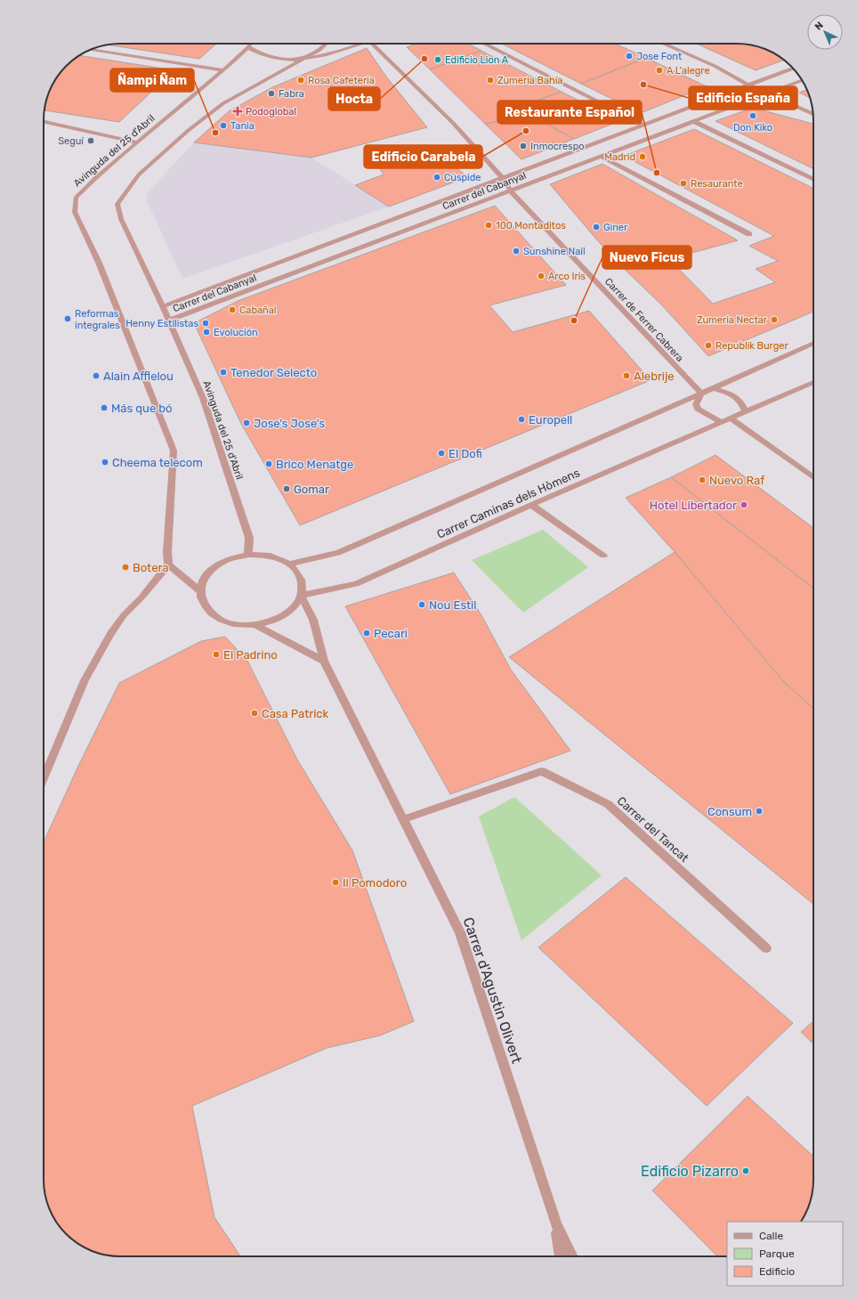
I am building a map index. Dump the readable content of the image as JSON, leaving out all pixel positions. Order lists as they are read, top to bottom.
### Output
{
  "streets": {
    "street": [
      "Avinguda del 25 d'Abril",
      "Carrer del Cabanyal",
      "Carrer de Ferrer Cabrera",
      "Carrer Caminas dels Hòmens",
      "Carrer del Tancat",
      "Carrer d'Agustin Olivert"
    ]
  },
  "crossings": [
    ["Avinguda del 25 d'Abril", "Carrer del Cabanyal"],
    ["Avinguda del 25 d'Abril", "Carrer Caminas dels Hòmens"],
    ["Avinguda del 25 d'Abril", "Carrer d'Agustin Olivert"],
    ["Carrer del Cabanyal", "Carrer de Ferrer Cabrera"],
    ["Carrer de Ferrer Cabrera", "Carrer Caminas dels Hòmens"],
    ["Carrer Caminas dels Hòmens", "Carrer d'Agustin Olivert"],
    ["Carrer del Tancat", "Carrer d'Agustin Olivert"]
  ],
  "places": {
    "other": [
      "Jose Font",
      "Hocta",
      "Edificio Lion A",
      "A L'alegre",
      "Rosa Cafeteria",
      "Zumeria Bahía",
      "Edificio España",
      "Fabra",
      "Don Kiko",
      "Tania",
      "Edificio Carabela",
      "Ñampi Ñam",
      "Seguí",
      "Inmocrespo",
      "Madrid",
      "Restaurante Español",
      "Cúspide",
      "Resaurante",
      "100 Montaditos",
      "Giner",
      "Sunshine Nail",
      "Arco Iris",
      "Cabañal",
      "Reformas integrales",
      "Zumeria Nectar",
      "Nuevo Ficus",
      "Henny Estilistas",
      "Evolución",
      "Republik Burger",
      "Tenedor Selecto",
      "Alain Afflelou",
      "Alebrije",
      "Más que bó",
      "Europell",
      "Jose's Jose's",
      "El Dofi",
      "Cheema telecom",
      "Brico Menatge",
      "Nuevo Raf",
      "Gomar",
      "Hotel Libertador",
      "Botera",
      "Nou Estil",
      "Pecari",
      "El Padrino",
      "Casa Patrick",
      "Consum",
      "Il Pomodoro",
      "Edificio Pizarro"
    ],
    "health": ["Podoglobal"]
  },
  "legend": ["Calle", "Parque", "Edificio"],
  "north": "top left"
}
